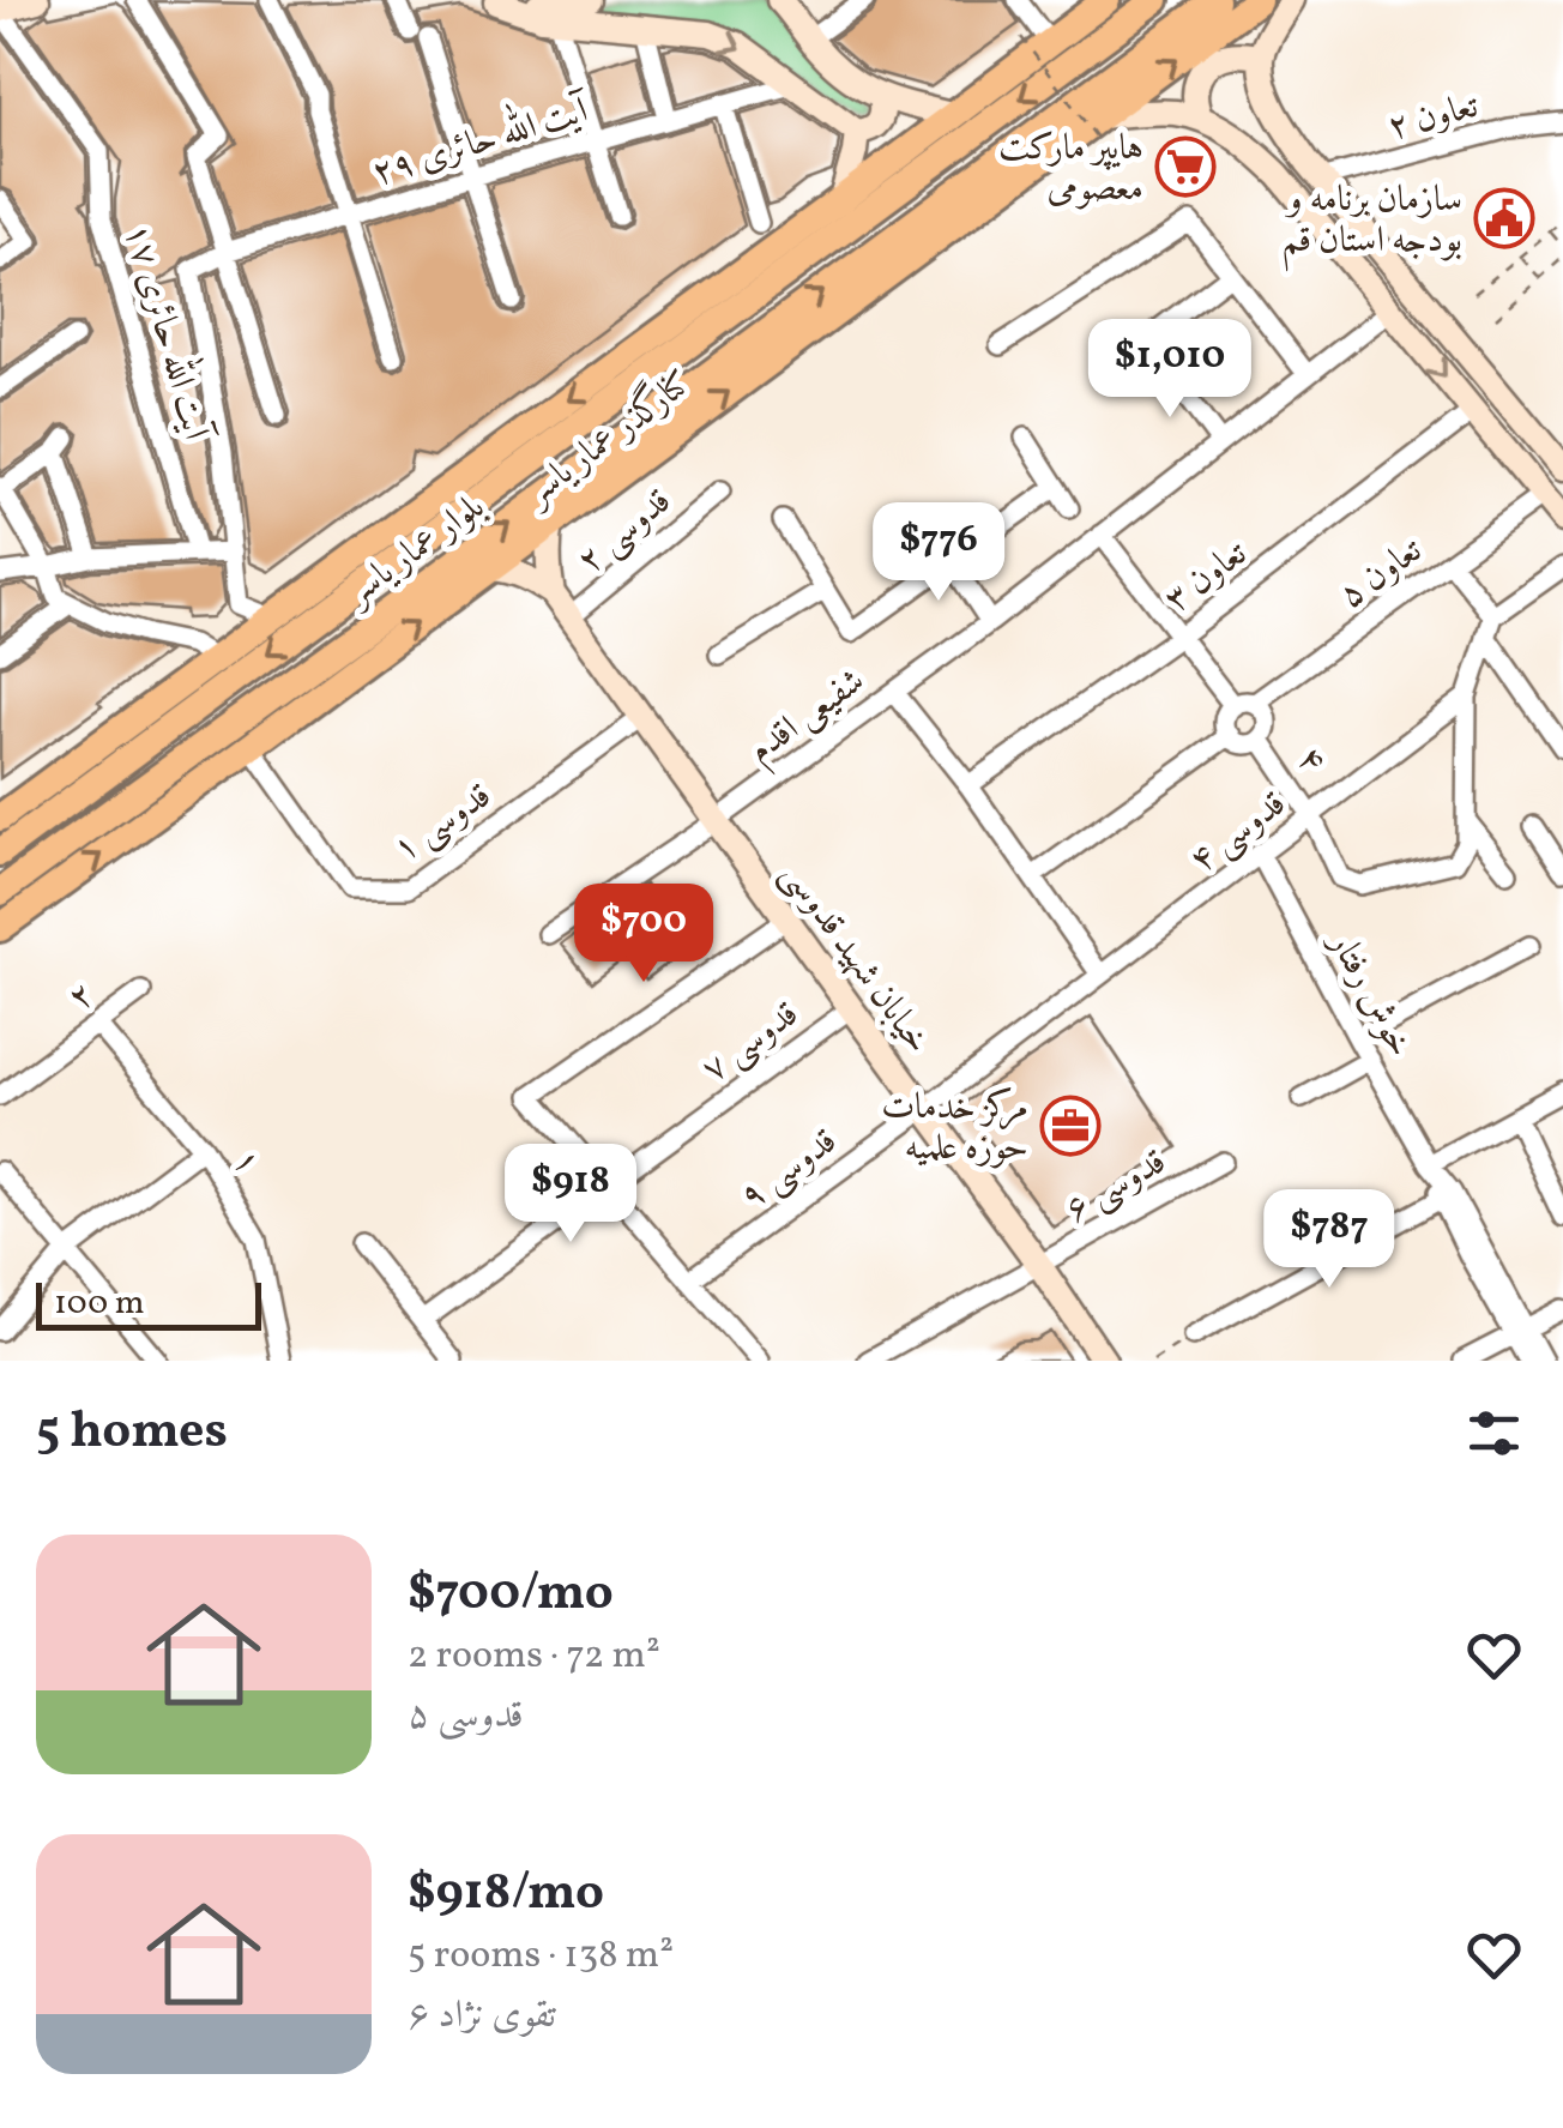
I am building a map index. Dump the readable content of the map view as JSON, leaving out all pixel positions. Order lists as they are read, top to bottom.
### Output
{
  "streets": {
    "main road": ["کنارگذر عمار یاسر", "بلوار عمار یاسر", "خیابان شهید قدوسی"],
    "street": [
      "تعاون ۲",
      "آیت الله حائری ۲۹",
      "آیت الله حائری ۱۷",
      "قدوسی ۲",
      "تعاون ۵",
      "تعاون ۳",
      "شفیعی اقدم",
      "۴",
      "قدوسی ۱",
      "قدوسی ۴",
      "خوش رفتار",
      "۲",
      "قدوسی ۷",
      "۱",
      "قدوسی ۹",
      "قدوسی ۶"
    ]
  },
  "crossings": [
    ["کنارگذر عمار یاسر", "بلوار عمار یاسر"],
    ["کنارگذر عمار یاسر", "قدوسی ۱"],
    ["قدوسی ۲", "خیابان شهید قدوسی"],
    ["تعاون ۵", "۴"],
    ["شفیعی اقدم", "خیابان شهید قدوسی"],
    ["۴", "قدوسی ۴"],
    ["قدوسی ۱", "خیابان شهید قدوسی"],
    ["قدوسی ۴", "خیابان شهید قدوسی"],
    ["قدوسی ۴", "خوش رفتار"],
    ["قدوسی ۴", "قدوسی ۹"],
    ["خیابان شهید قدوسی", "قدوسی ۷"],
    ["خیابان شهید قدوسی", "قدوسی ۹"],
    ["خیابان شهید قدوسی", "قدوسی ۶"],
    ["۲", "۱"]
  ],
  "places": {
    "supermarket": ["هایپر مارکت معصومی"],
    "public building": ["سازمان برنامه و بودجه استان قم"],
    "office": ["مرکز خدمات حوزه علمیه"]
  },
  "scale_bar": "100 m",
  "page": {
    "price": [
      "$1,010",
      "$776",
      "$700",
      "$918",
      "$787"
    ],
    "scale": "100 m",
    "heading": "5 homes",
    "list": [
      {
        "name": "$700/mo",
        "note": "2 rooms · 72 m² · قدوسی ۵"
      },
      {
        "name": "$918/mo",
        "note": "5 rooms · 138 m² · تقوی نژاد ۶"
      }
    ]
  }
}
